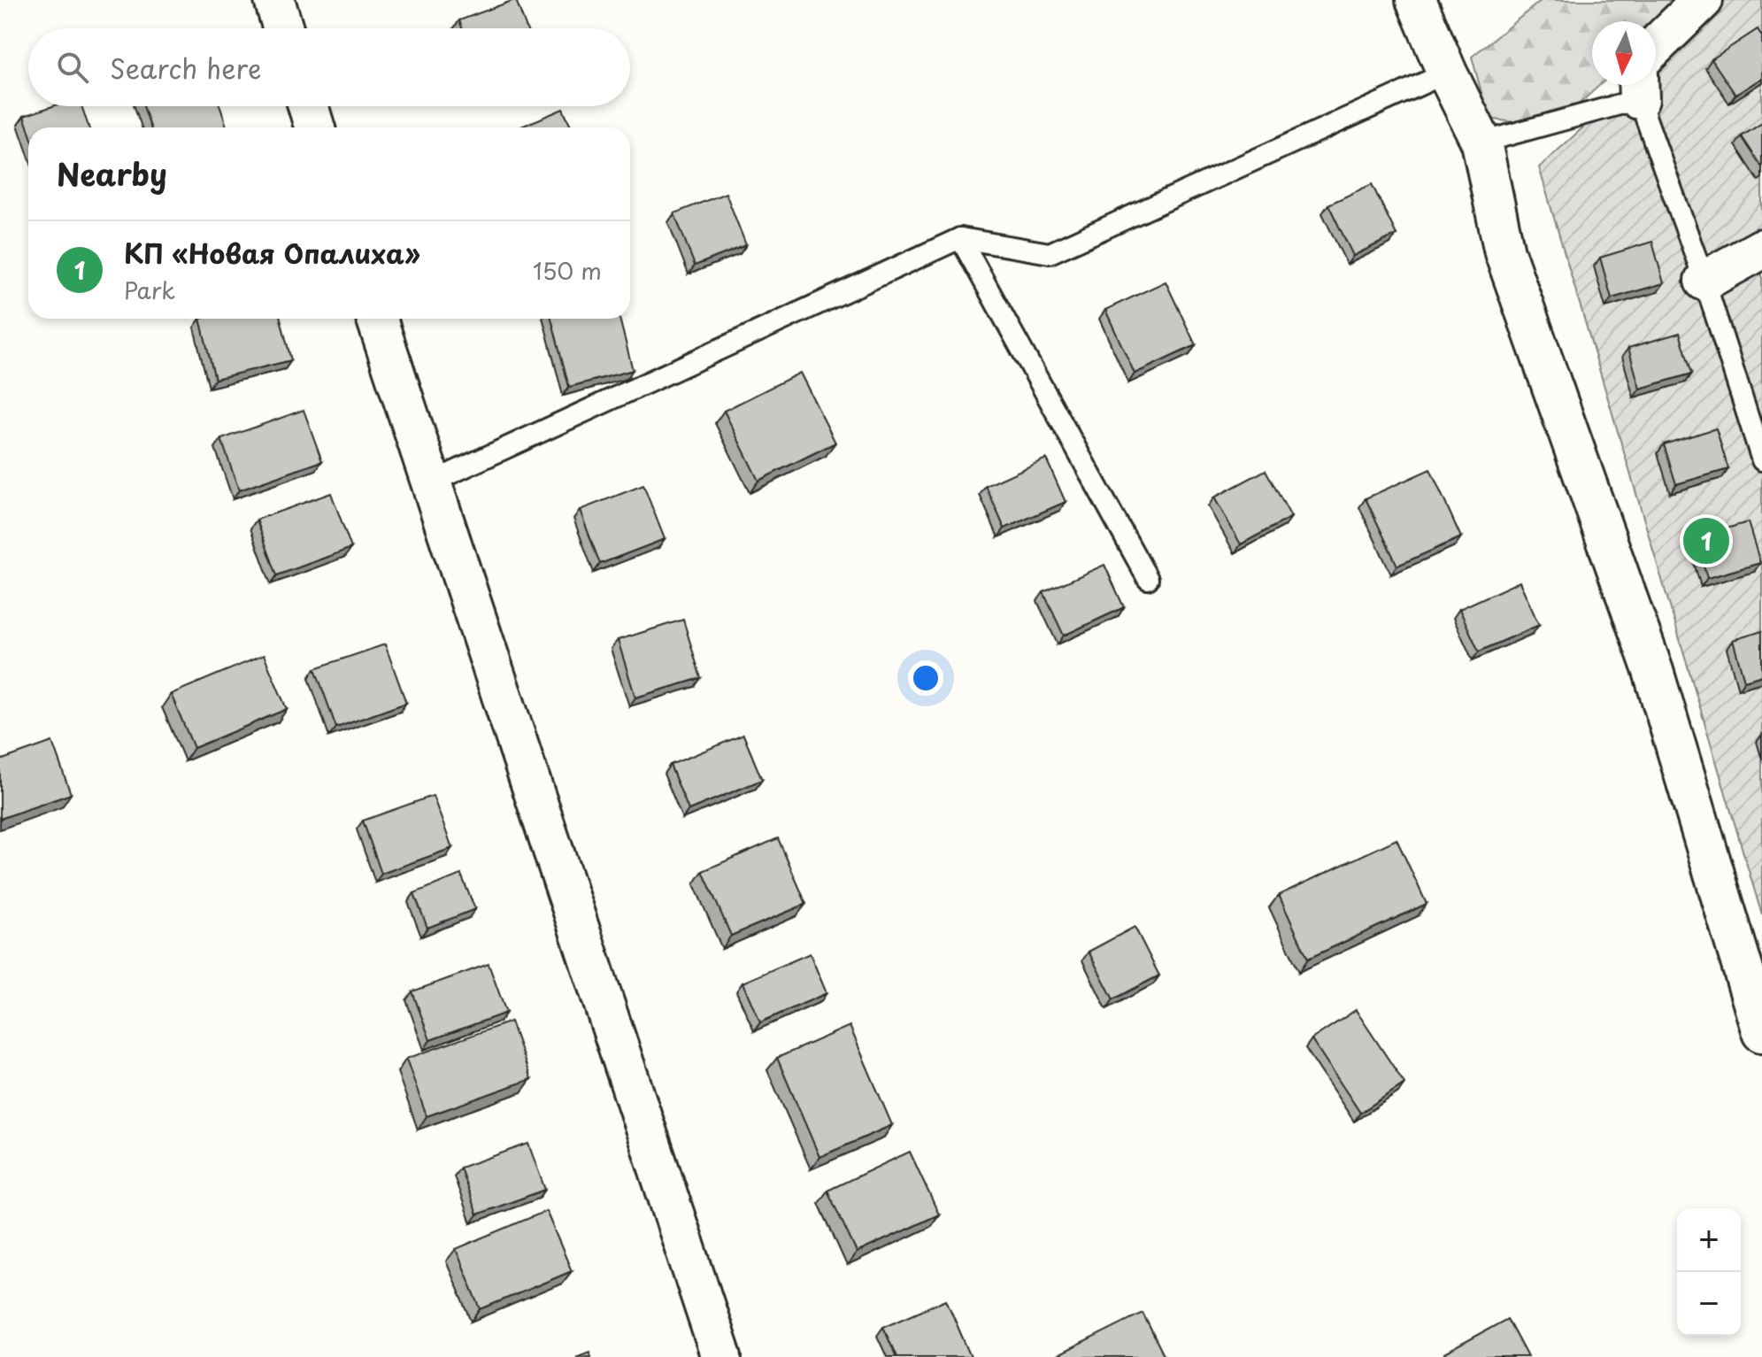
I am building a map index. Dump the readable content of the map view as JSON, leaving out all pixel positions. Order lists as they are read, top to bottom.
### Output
{
  "north": "bottom",
  "page": {
    "search": "Search here",
    "heading": "Nearby",
    "list": [
      {
        "mark": "1",
        "name": "КП «Новая Опалиха»",
        "note": "Park",
        "value": "150 m"
      }
    ],
    "pins": "1",
    "map_buttons": ["+", "−"]
  }
}
